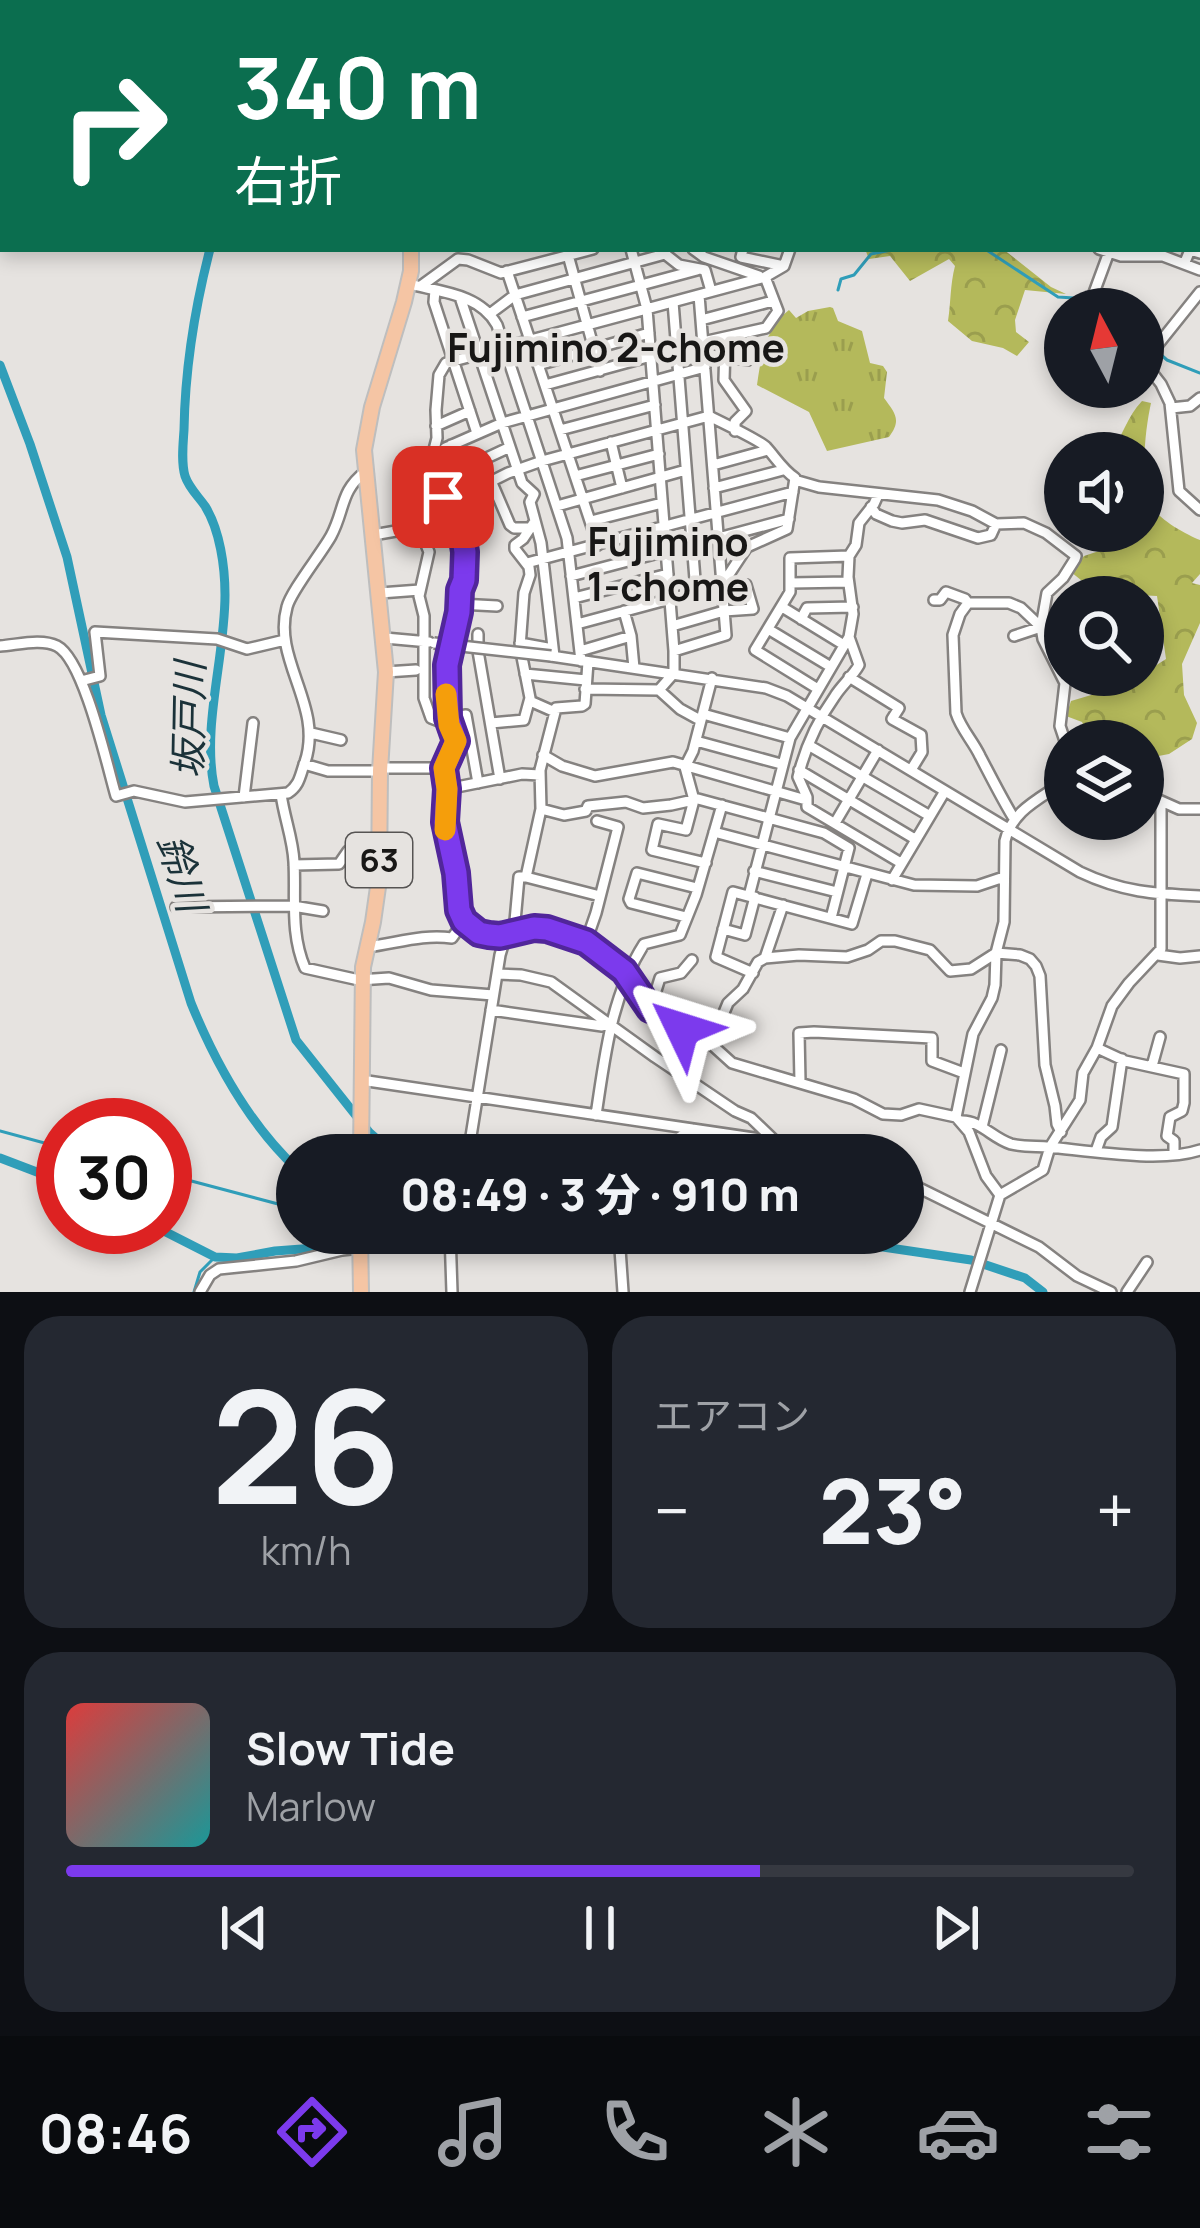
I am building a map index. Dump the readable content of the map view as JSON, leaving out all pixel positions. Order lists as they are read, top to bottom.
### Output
{
  "streets": {
    "main road": ["63"]
  },
  "districts": ["Fujimino 2-chome", "Fujimino 1-chome"],
  "water": ["坂戸川", "鈴川"],
  "north": "top",
  "page": {
    "turn": ["340 m", "右折"],
    "limit": "30",
    "trip": "08:49 · 3 分 · 910 m",
    "tile": [
      ["26", "km/h"],
      "エアコン"
    ],
    "heat": ["−", "23°", "+"],
    "song": ["Slow Tide", "Marlow"],
    "tabs": "08:46"
  }
}
